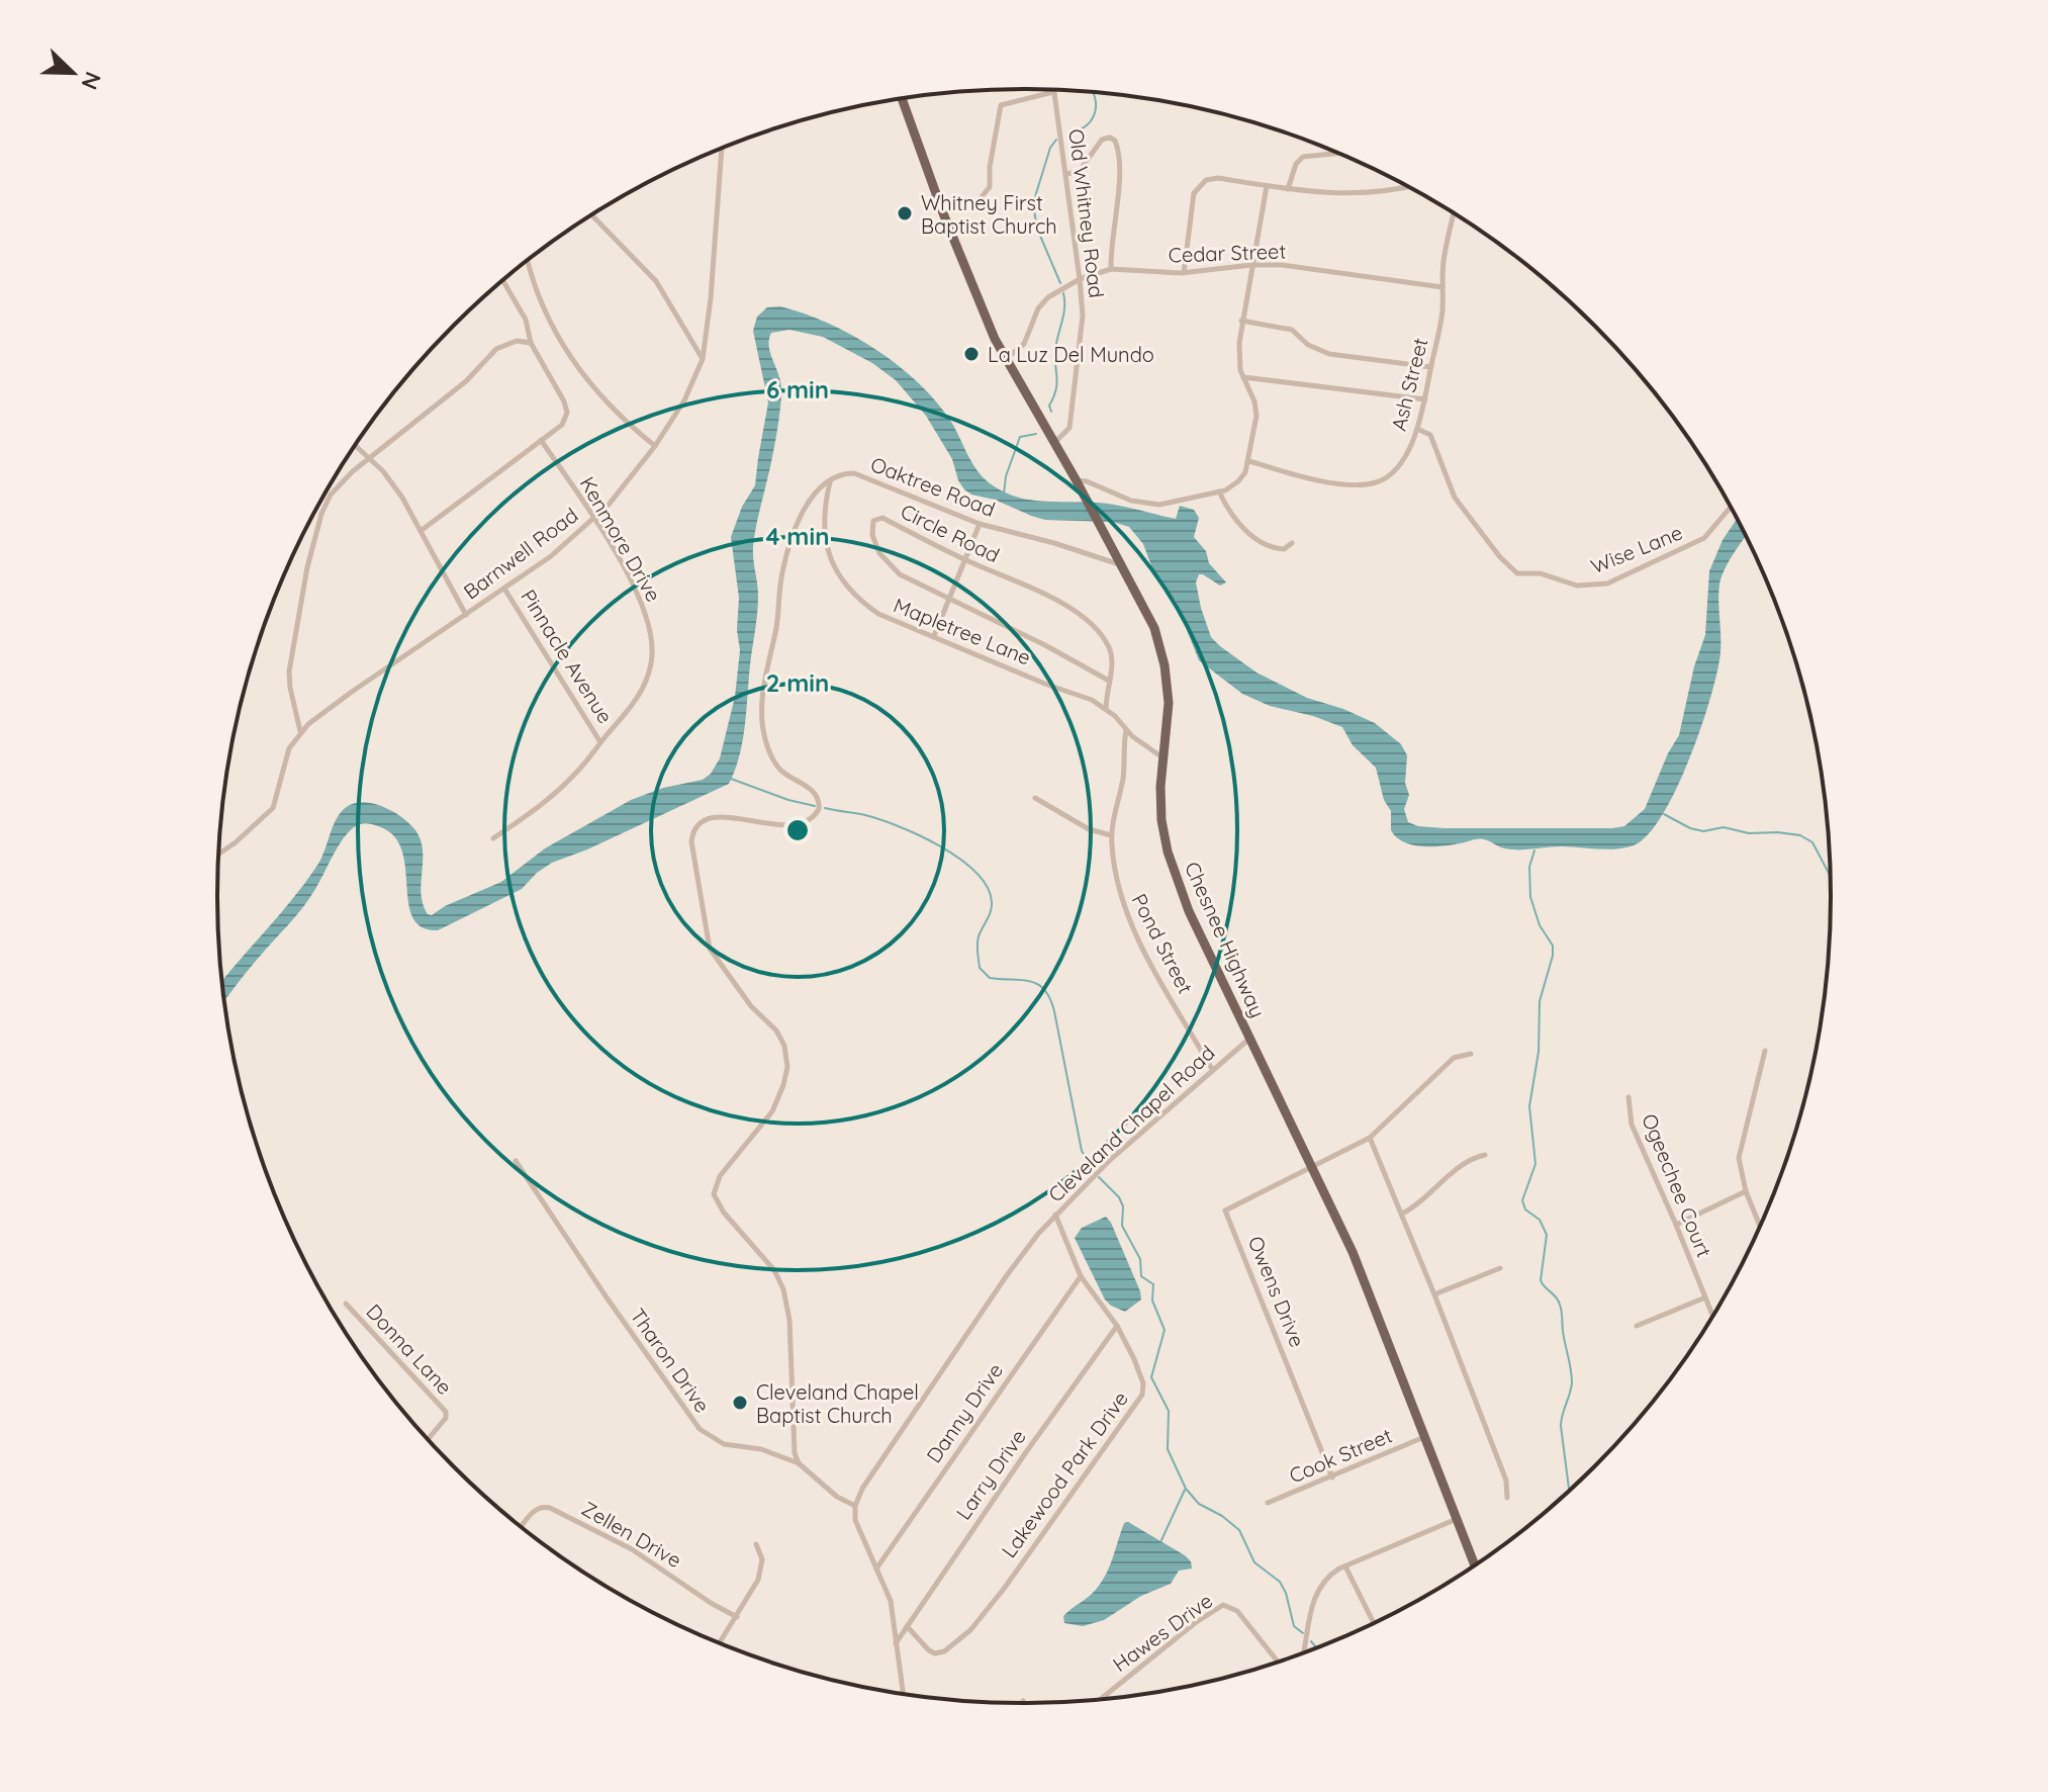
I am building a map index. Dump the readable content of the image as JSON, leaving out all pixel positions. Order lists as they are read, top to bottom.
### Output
{
  "streets": {
    "main road": ["Chesnee Highway"],
    "street": [
      "Old Whitney Road",
      "Cedar Street",
      "Ash Street",
      "Oaktree Road",
      "Circle Road",
      "Kenmore Drive",
      "Wise Lane",
      "Barnwell Road",
      "Mapletree Lane",
      "Pinnacle Avenue",
      "Pond Street",
      "Cleveland Chapel Road",
      "Ogeechee Court",
      "Owens Drive",
      "Donna Lane",
      "Tharon Drive",
      "Danny Drive",
      "Cook Street",
      "Larry Drive",
      "Lakewood Park Drive",
      "Zellen Drive",
      "Hawes Drive"
    ]
  },
  "crossings": [
    ["Old Whitney Road", "Cedar Street"],
    ["Old Whitney Road", "Chesnee Highway"],
    ["Cedar Street", "Ash Street"],
    ["Cedar Street", "Chesnee Highway"],
    ["Ash Street", "Wise Lane"],
    ["Oaktree Road", "Mapletree Lane"],
    ["Oaktree Road", "Chesnee Highway"],
    ["Circle Road", "Mapletree Lane"],
    ["Kenmore Drive", "Barnwell Road"],
    ["Kenmore Drive", "Pinnacle Avenue"],
    ["Barnwell Road", "Pinnacle Avenue"],
    ["Mapletree Lane", "Chesnee Highway"],
    ["Mapletree Lane", "Pond Street"],
    ["Chesnee Highway", "Cleveland Chapel Road"],
    ["Chesnee Highway", "Owens Drive"],
    ["Chesnee Highway", "Cook Street"],
    ["Pond Street", "Cleveland Chapel Road"],
    ["Cleveland Chapel Road", "Tharon Drive"],
    ["Cleveland Chapel Road", "Lakewood Park Drive"],
    ["Owens Drive", "Cook Street"],
    ["Danny Drive", "Lakewood Park Drive"],
    ["Larry Drive", "Lakewood Park Drive"]
  ],
  "places": ["Whitney First Baptist Church", "La Luz Del Mundo", "Cleveland Chapel Baptist Church"],
  "north": "bottom right",
  "rings": ["6 min", "4 min", "2 min"]
}
